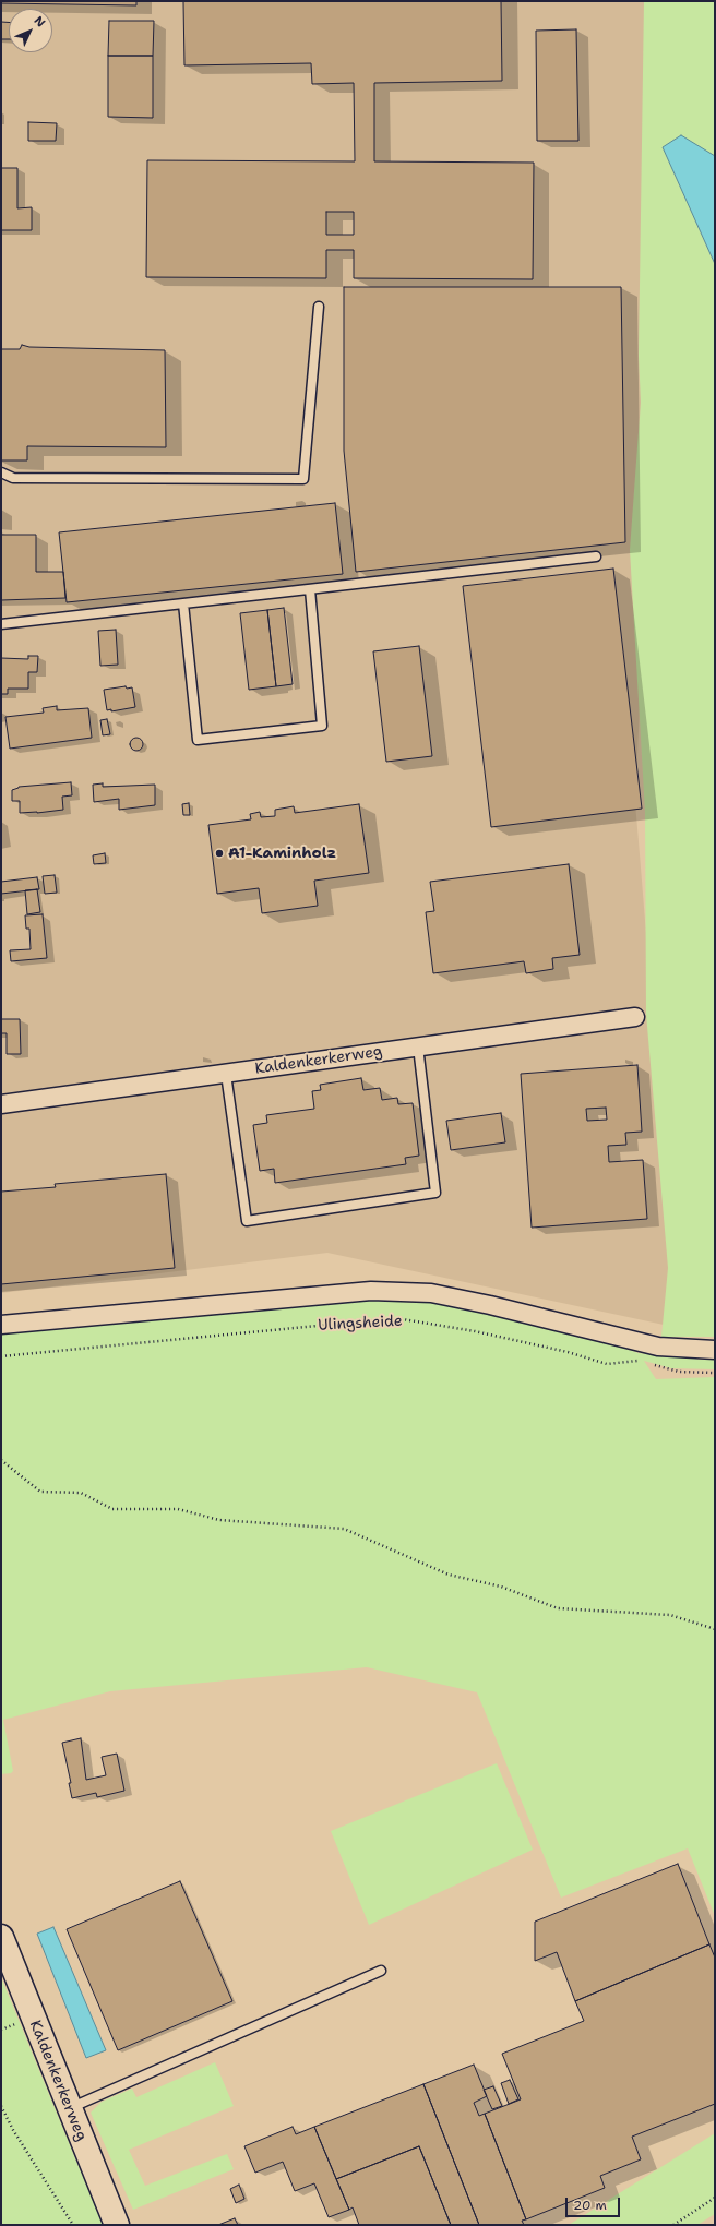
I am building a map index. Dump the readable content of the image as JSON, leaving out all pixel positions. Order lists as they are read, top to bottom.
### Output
{
  "streets": {
    "main road": ["Kaldenkerkerweg"],
    "street": ["Ulingsheide"]
  },
  "places": ["A1-Kaminholz"],
  "scale_bar": "20 m",
  "north": "top right"
}
